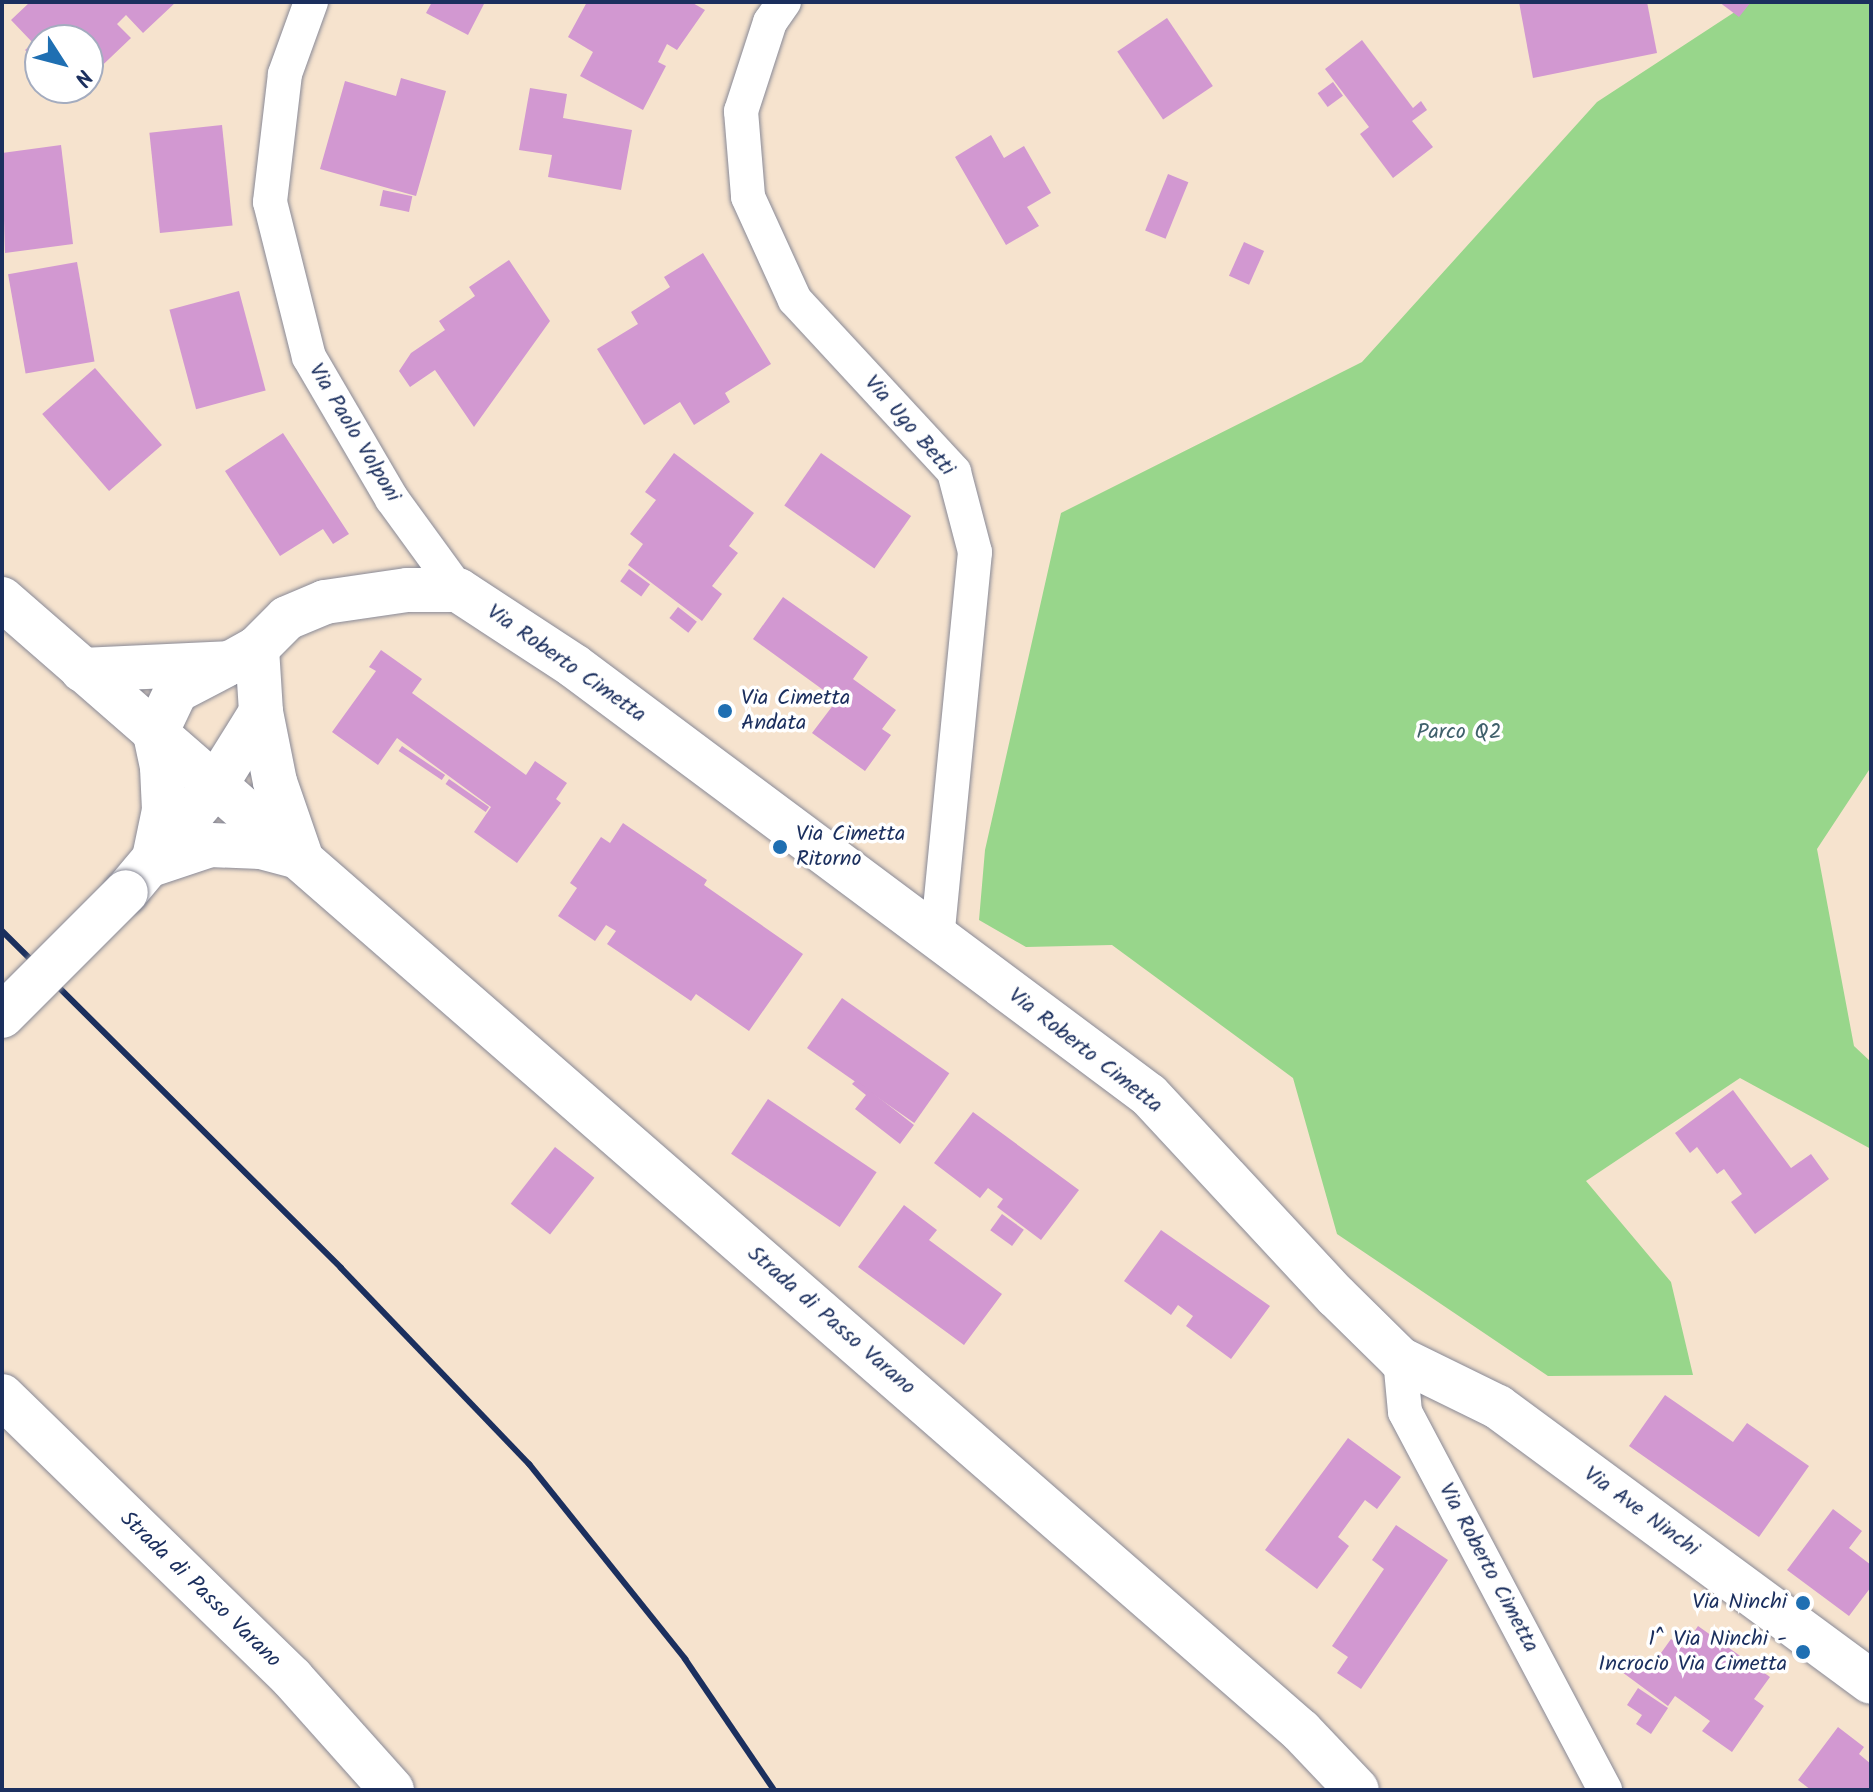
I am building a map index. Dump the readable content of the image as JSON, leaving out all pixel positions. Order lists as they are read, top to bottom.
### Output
{
  "streets": {
    "street": [
      "Via Ugo Betti",
      "Via Paolo Volponi",
      "Via Roberto Cimetta",
      "Strada di Passo Varano",
      "Via Ave Ninchi"
    ]
  },
  "crossings": [
    ["Via Ugo Betti", "Via Roberto Cimetta"],
    ["Via Paolo Volponi", "Via Roberto Cimetta"],
    ["Via Roberto Cimetta", "Via Ave Ninchi"]
  ],
  "parks": ["Parco Q2"],
  "places": [
    "Via Cimetta Andata",
    "Via Cimetta Ritorno",
    "Via Ninchi",
    "1^ Via Ninchi - Incrocio Via Cimetta"
  ],
  "north": "bottom right"
}
